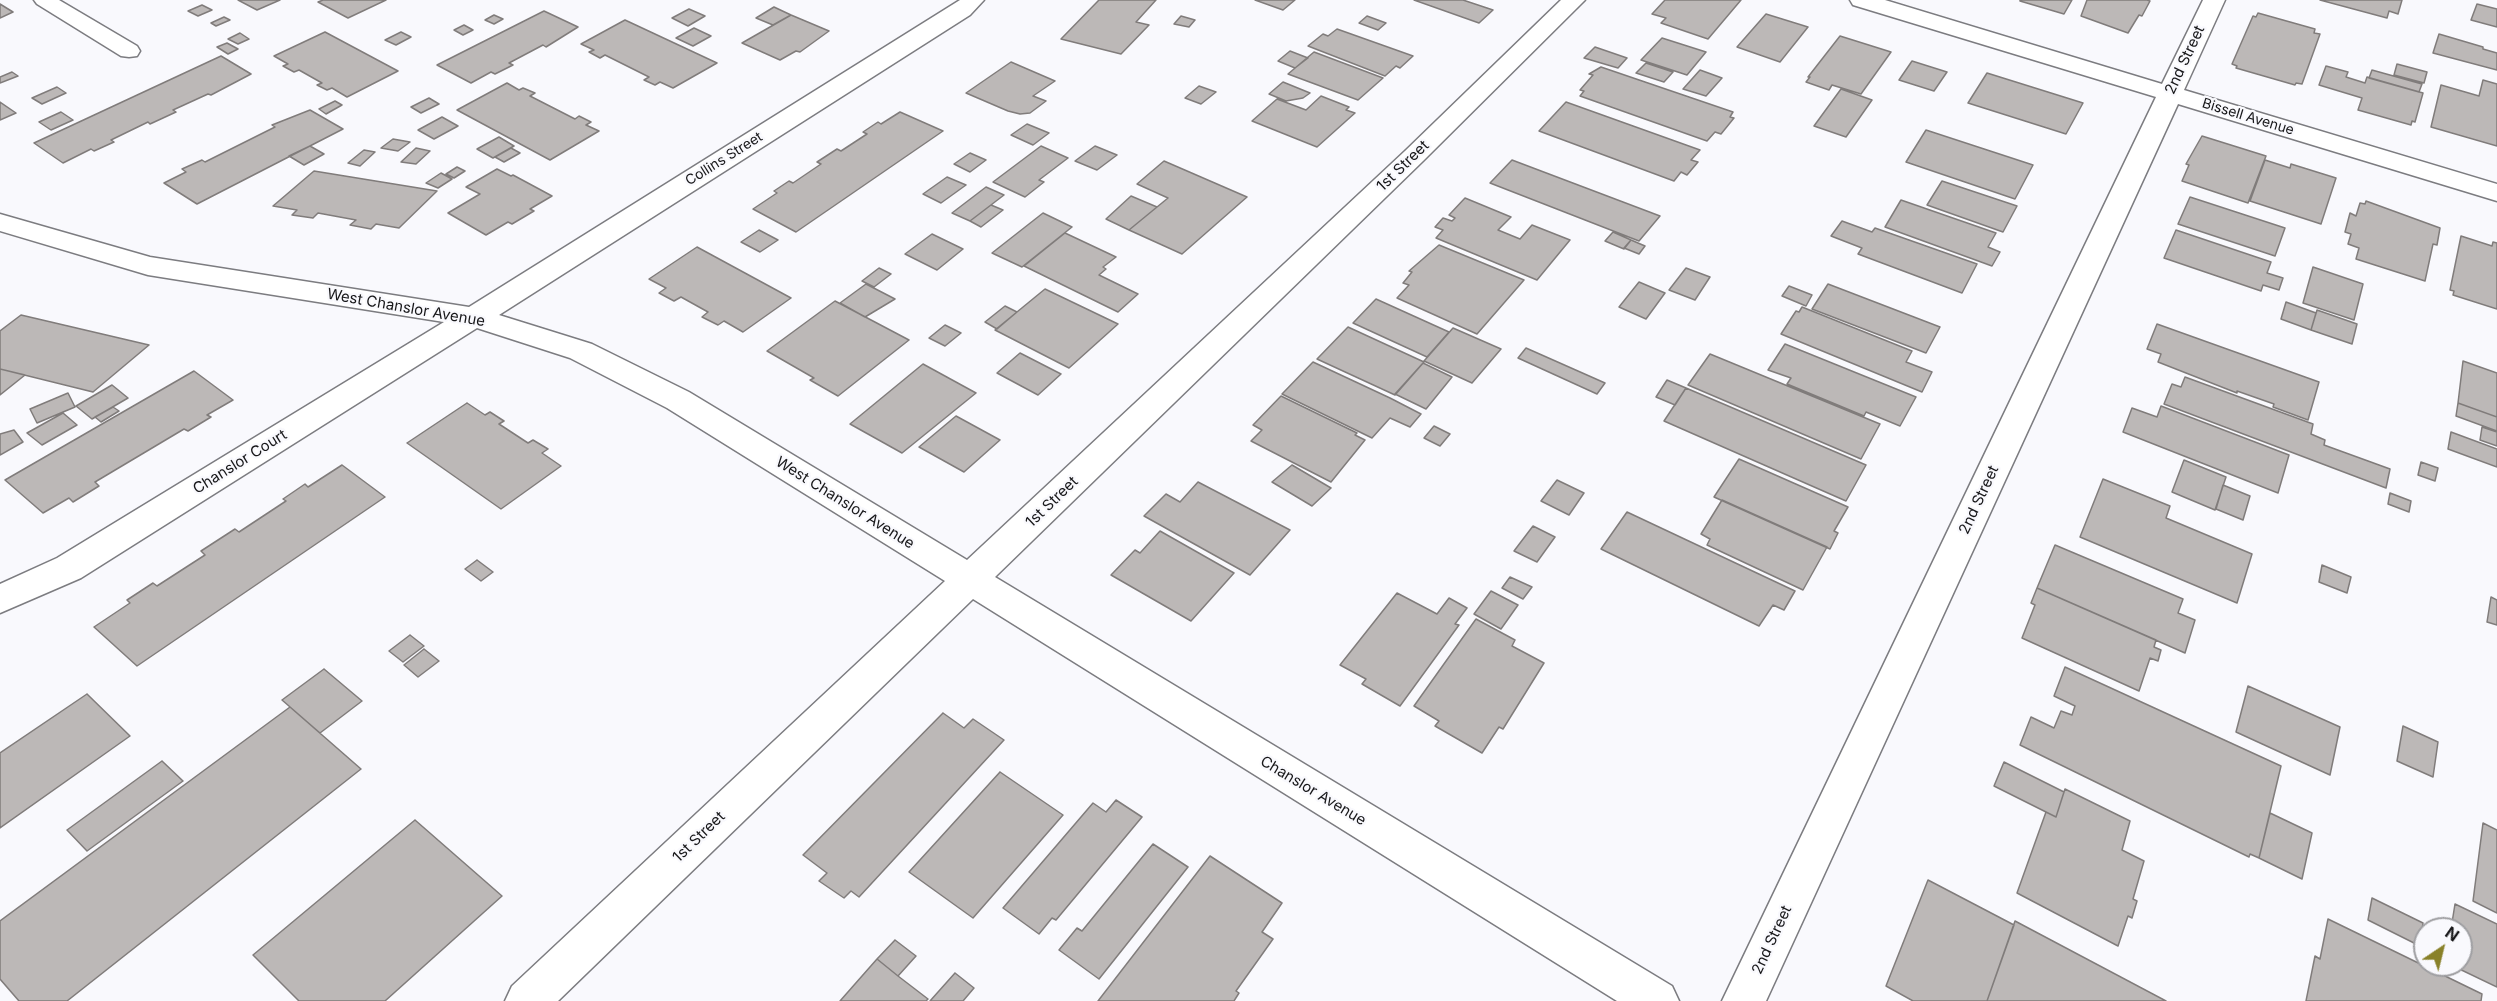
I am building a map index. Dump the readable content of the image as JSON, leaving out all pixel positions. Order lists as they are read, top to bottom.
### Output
{
  "streets": {
    "street": [
      "2nd Street",
      "Bissell Avenue",
      "Collins Street",
      "1st Street",
      "West Chanslor Avenue",
      "Chanslor Court",
      "Chanslor Avenue"
    ]
  },
  "crossings": [
    ["2nd Street", "Bissell Avenue"],
    ["Collins Street", "West Chanslor Avenue"],
    ["Collins Street", "Chanslor Court"],
    ["1st Street", "West Chanslor Avenue"],
    ["1st Street", "Chanslor Avenue"],
    ["West Chanslor Avenue", "Chanslor Court"],
    ["West Chanslor Avenue", "Chanslor Avenue"]
  ],
  "north": "top right"
}
